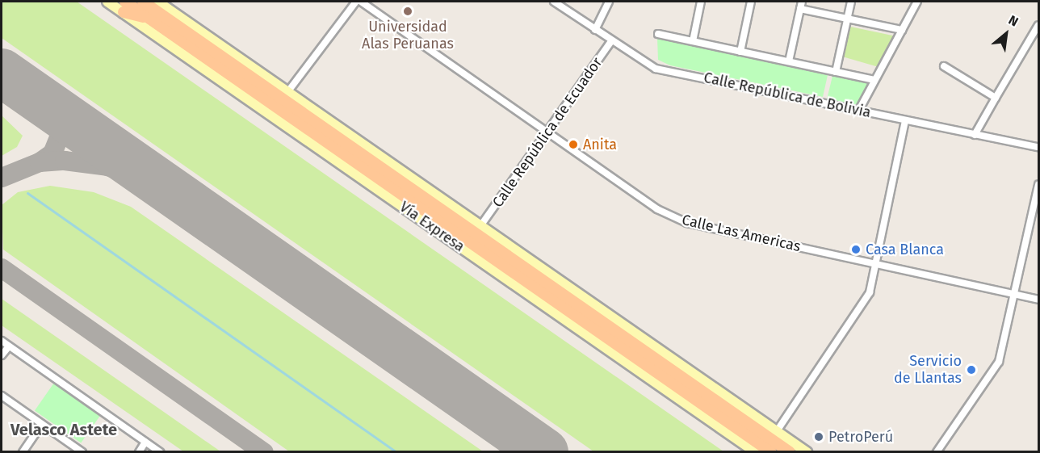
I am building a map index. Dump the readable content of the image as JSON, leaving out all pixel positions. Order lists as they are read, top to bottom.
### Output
{
  "streets": {
    "main road": ["Vía Expresa"],
    "street": ["Calle República de Bolivia", "Calle República de Ecuador", "Calle Las Americas"]
  },
  "crossings": [
    ["Calle República de Bolivia", "Calle República de Ecuador"],
    ["Calle República de Ecuador", "Vía Expresa"],
    ["Calle República de Ecuador", "Calle Las Americas"]
  ],
  "districts": ["Velasco Astete"],
  "places": [
    "Universidad Alas Peruanas",
    "Anita",
    "Casa Blanca",
    "Servicio de Llantas",
    "PetroPerú"
  ],
  "north": "top right"
}
